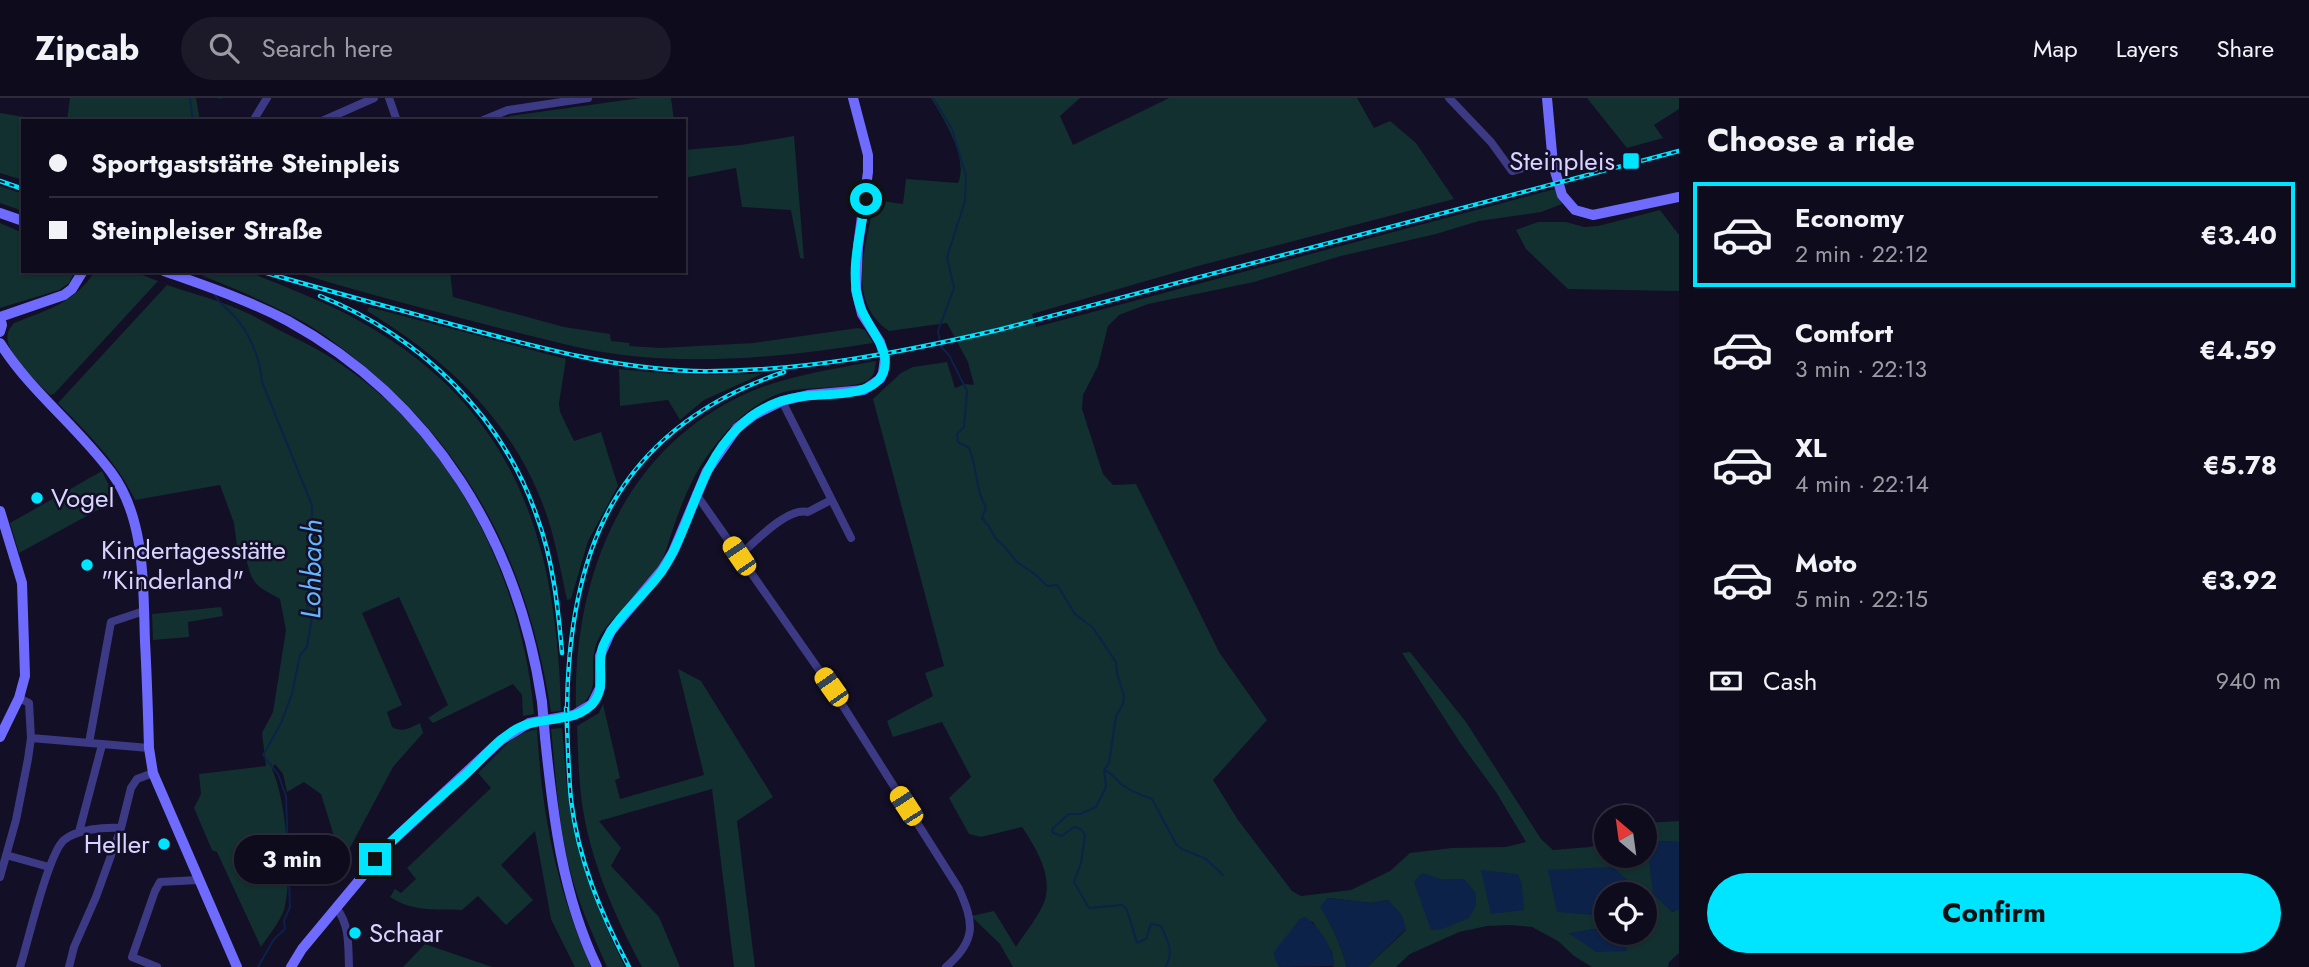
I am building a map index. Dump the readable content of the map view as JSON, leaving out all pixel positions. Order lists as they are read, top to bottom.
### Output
{
  "water": ["Lohbach"],
  "places": {
    "transit": ["Steinpleis"],
    "other": [
      "Vogel",
      "Kindertagesstätte \"Kinderland\"",
      "Heller",
      "Schaar"
    ]
  },
  "north": "top left",
  "page": {
    "header": "Zipcab",
    "search": "Search here",
    "nav": ["Map", "Layers", "Share"],
    "heading": "Choose a ride",
    "banner": ["Sportgaststätte Steinpleis", "Steinpleiser Straße"],
    "list": [
      {
        "name": "Economy",
        "note": "2 min · 22:12",
        "value": "€3.40"
      },
      {
        "name": "Comfort",
        "note": "3 min · 22:13",
        "value": "€4.59"
      },
      {
        "name": "XL",
        "note": "4 min · 22:14",
        "value": "€5.78"
      },
      {
        "name": "Moto",
        "note": "5 min · 22:15",
        "value": "€3.92"
      }
    ],
    "pay": ["Cash", "940 m"],
    "bubble": "3 min",
    "buttons": "Confirm"
  }
}
